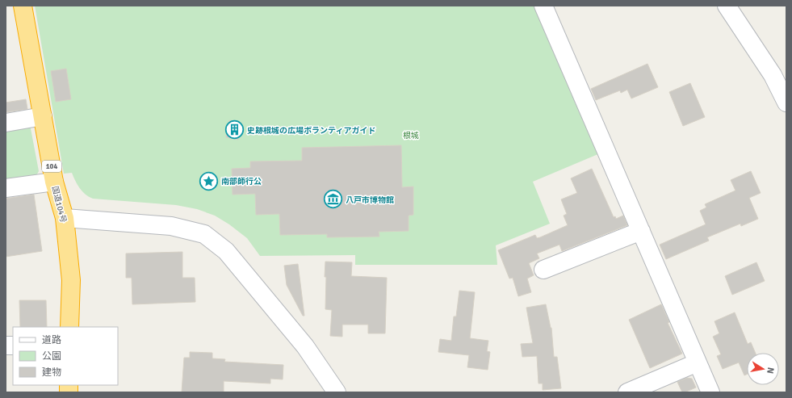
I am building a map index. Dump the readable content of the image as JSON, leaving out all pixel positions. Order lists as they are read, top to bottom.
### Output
{
  "streets": {
    "highway": ["104", "国道104号"]
  },
  "parks": ["根城"],
  "places": {
    "building": ["史跡根城の広場ボランティアガイド"],
    "place": ["南部師行公"],
    "museum": ["八戸市博物館"]
  },
  "legend": ["道路", "公園", "建物"],
  "north": "right"
}
